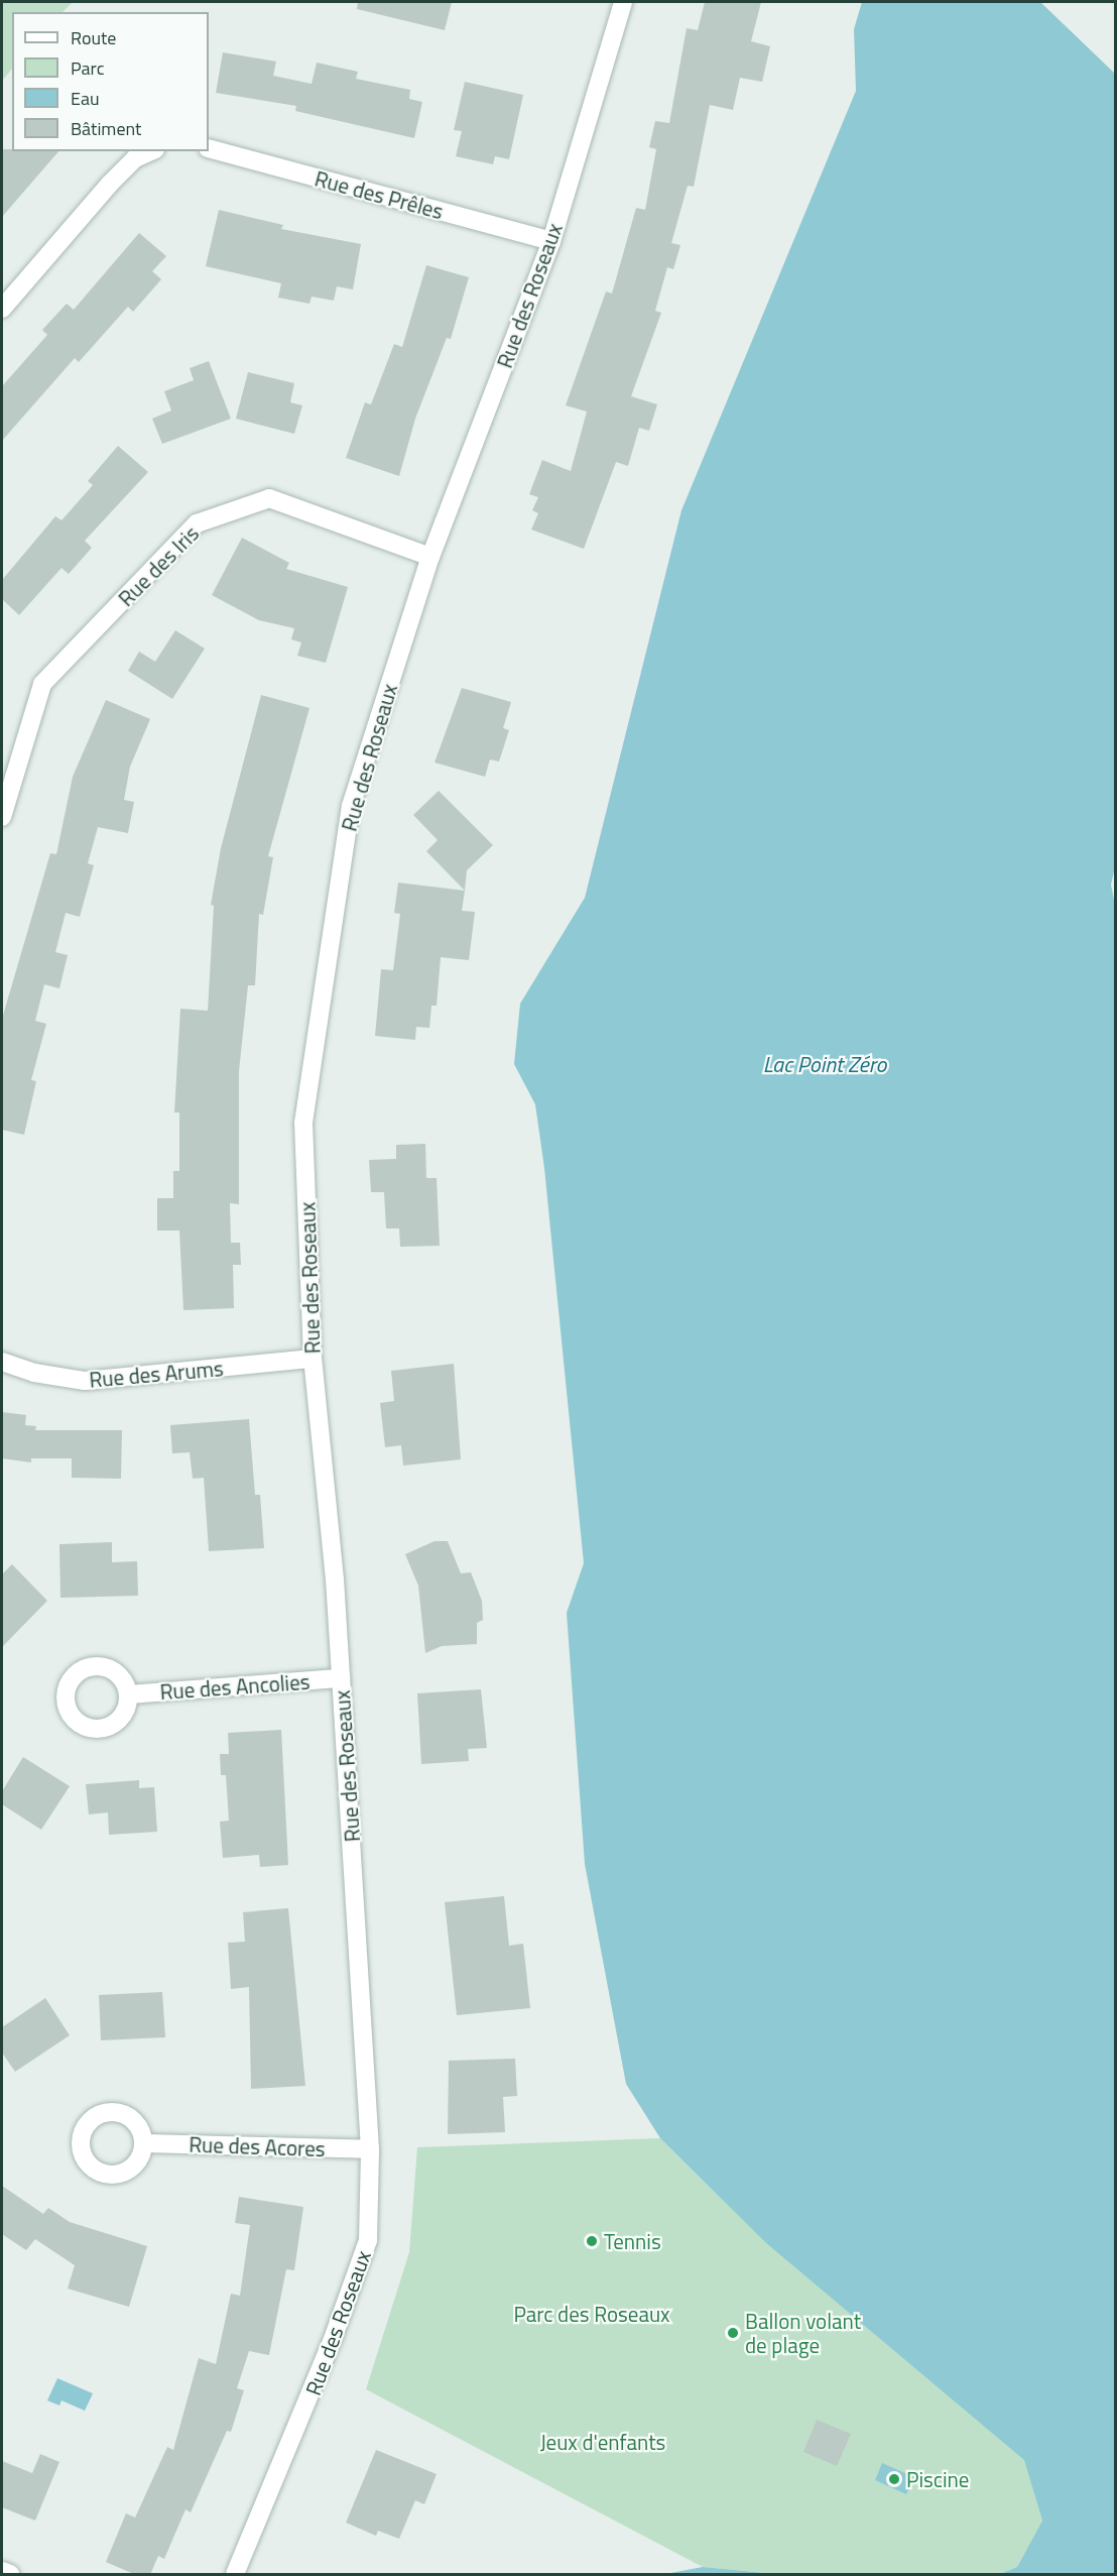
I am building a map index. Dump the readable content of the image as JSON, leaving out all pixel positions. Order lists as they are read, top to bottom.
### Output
{
  "streets": {
    "street": [
      "Rue des Prêles",
      "Rue des Roseaux",
      "Rue des Iris",
      "Rue des Arums",
      "Rue des Ancolies",
      "Rue des Acores"
    ]
  },
  "crossings": [
    ["Rue des Prêles", "Rue des Roseaux"],
    ["Rue des Roseaux", "Rue des Iris"],
    ["Rue des Roseaux", "Rue des Arums"],
    ["Rue des Roseaux", "Rue des Ancolies"],
    ["Rue des Roseaux", "Rue des Acores"]
  ],
  "water": ["Lac Point Zéro"],
  "parks": ["Parc des Roseaux", "Jeux d'enfants"],
  "places": ["Tennis", "Ballon volant de plage", "Piscine"],
  "legend": [
    "Route",
    "Parc",
    "Eau",
    "Bâtiment"
  ]
}
